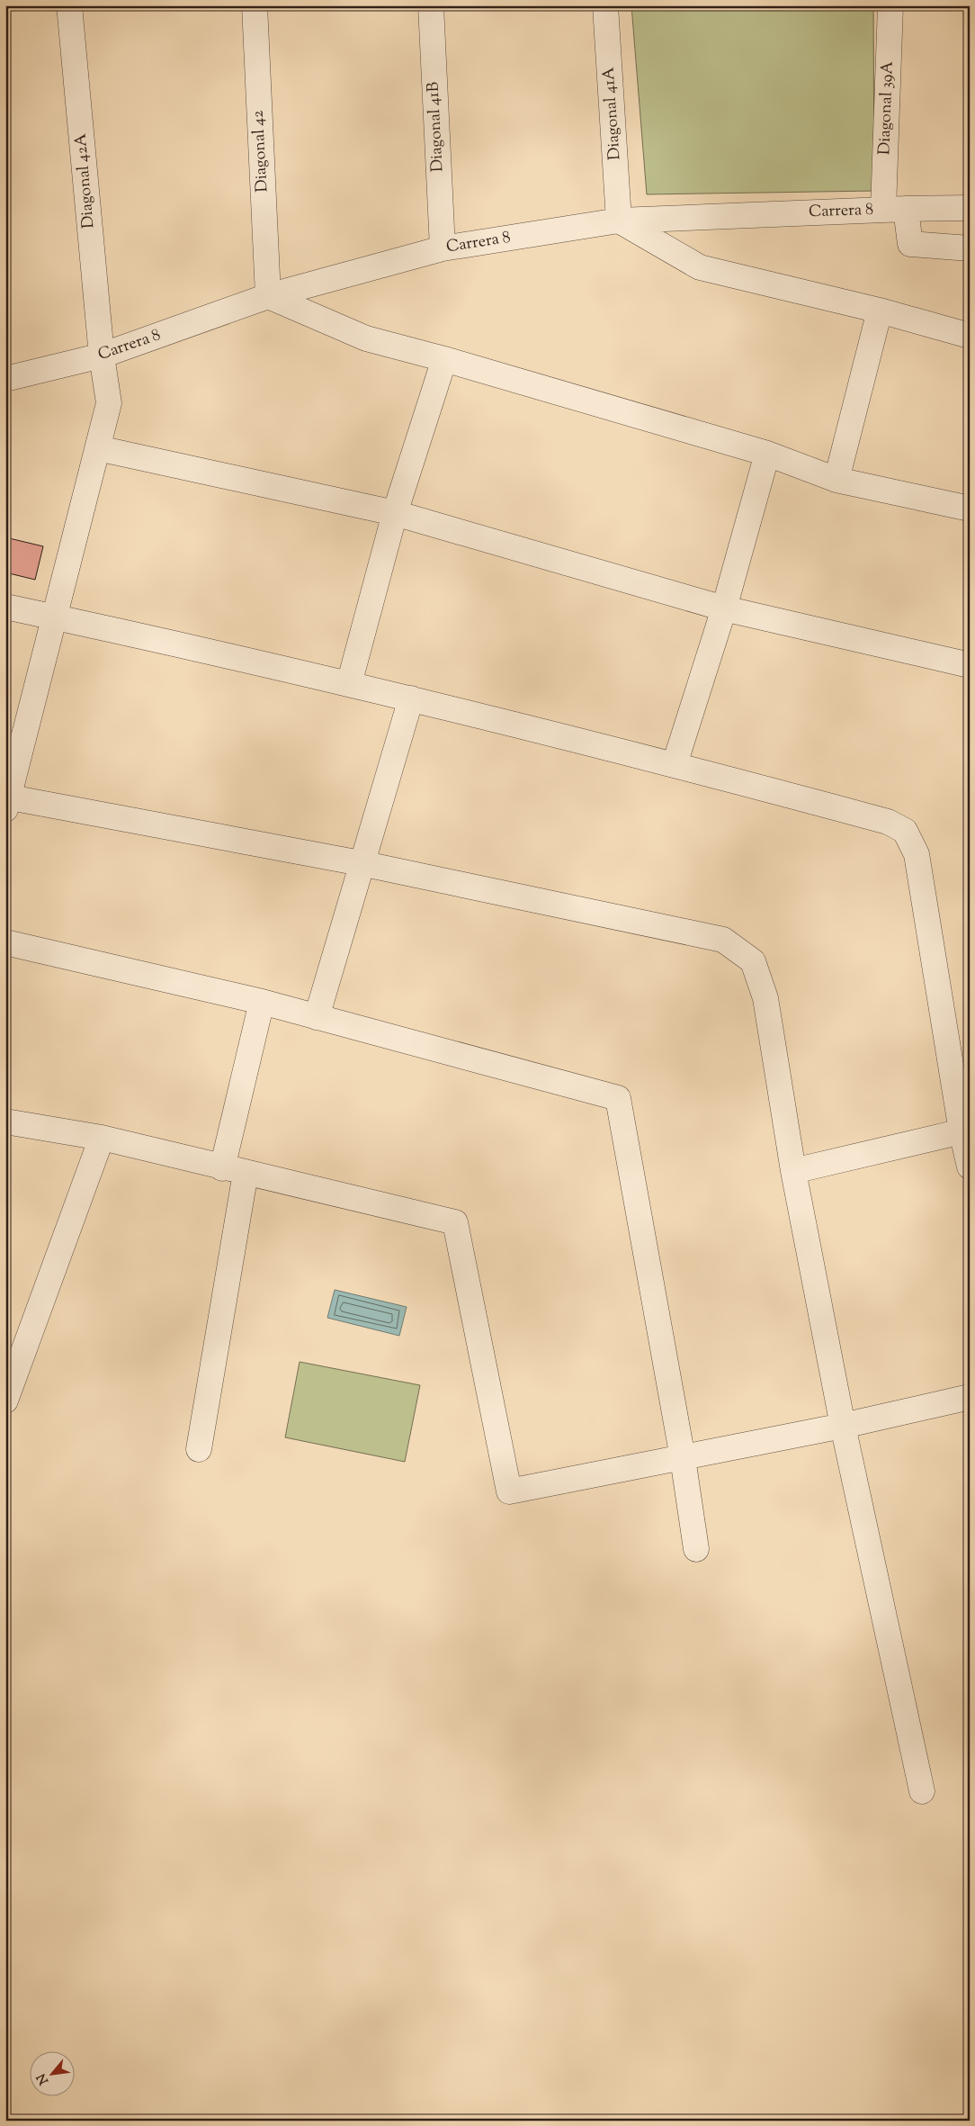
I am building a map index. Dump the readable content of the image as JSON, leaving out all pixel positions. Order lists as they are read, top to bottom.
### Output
{
  "streets": {
    "street": [
      "Diagonal 39A",
      "Diagonal 41A",
      "Diagonal 41B",
      "Diagonal 42",
      "Diagonal 42A",
      "Carrera 8"
    ]
  },
  "crossings": [
    ["Diagonal 39A", "Carrera 8"],
    ["Diagonal 41A", "Carrera 8"],
    ["Diagonal 41B", "Carrera 8"],
    ["Diagonal 42", "Carrera 8"],
    ["Diagonal 42A", "Carrera 8"]
  ],
  "north": "bottom left"
}
